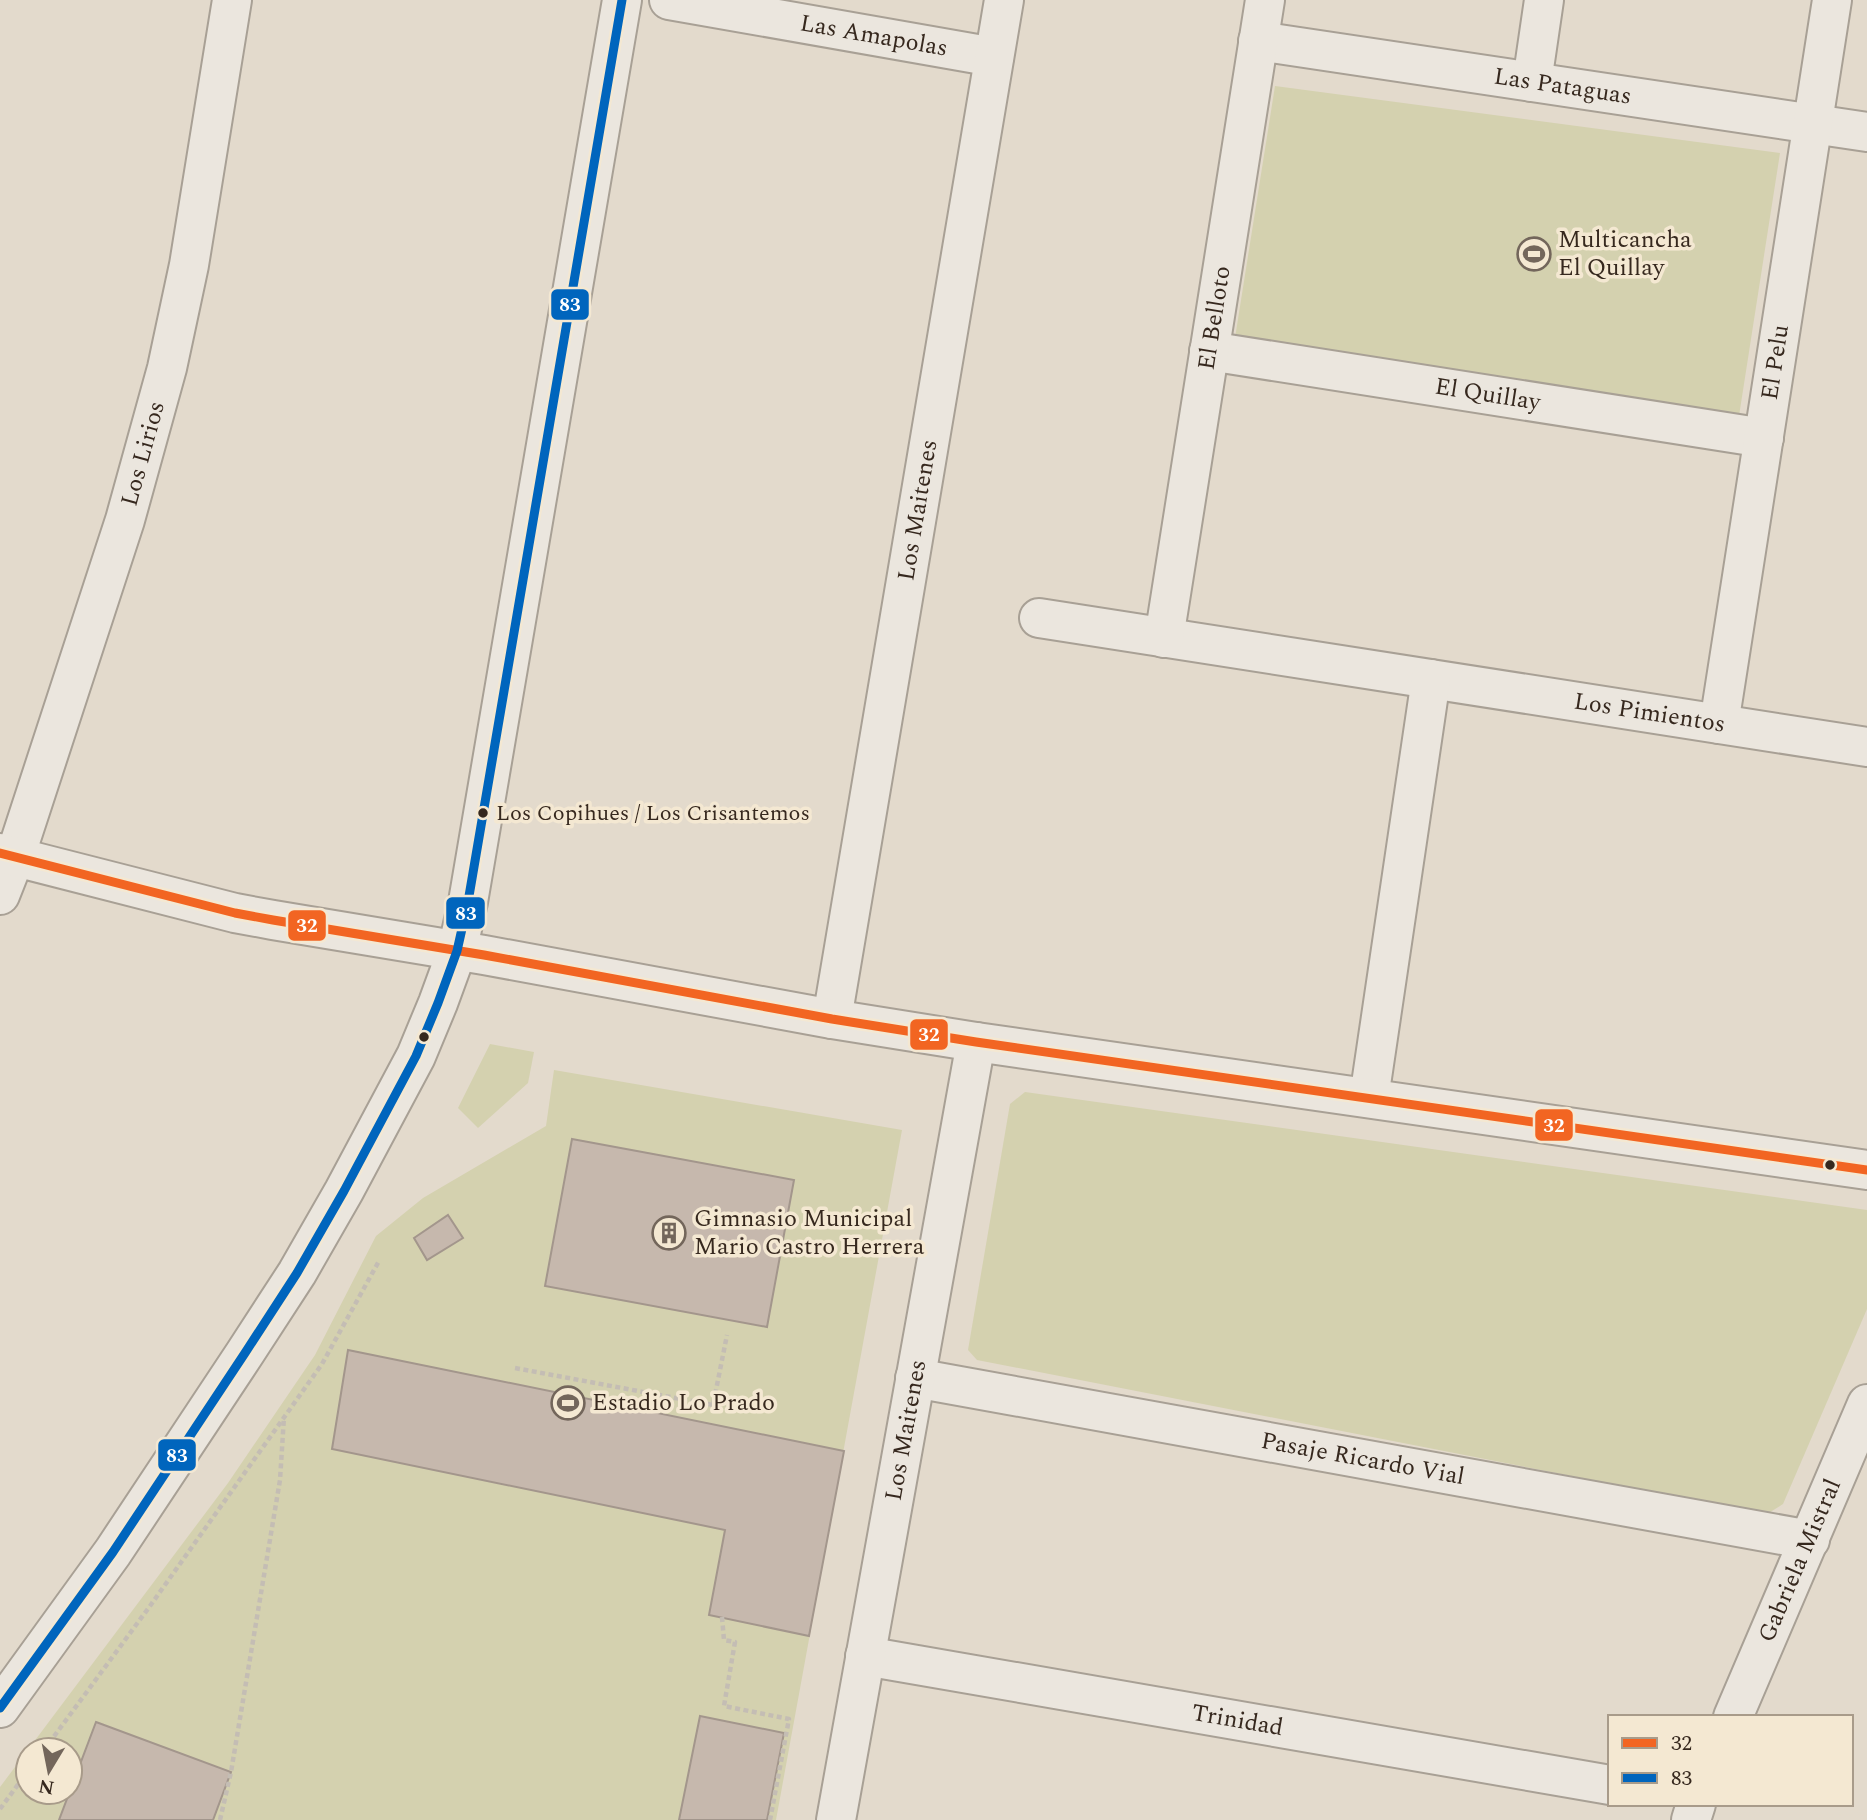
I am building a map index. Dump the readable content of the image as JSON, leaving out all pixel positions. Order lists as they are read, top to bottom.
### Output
{
  "streets": {
    "street": [
      "Las Amapolas",
      "Las Pataguas",
      "El Belloto",
      "El Pelu",
      "El Quillay",
      "Los Lirios",
      "Los Maitenes",
      "Los Pimientos",
      "Pasaje Ricardo Vial",
      "Gabriela Mistral",
      "Trinidad"
    ]
  },
  "crossings": [
    ["Las Amapolas", "Los Maitenes"],
    ["Las Pataguas", "El Belloto"],
    ["Las Pataguas", "El Pelu"],
    ["El Belloto", "El Quillay"],
    ["El Belloto", "Los Pimientos"],
    ["El Pelu", "El Quillay"],
    ["El Pelu", "Los Pimientos"],
    ["Los Maitenes", "Pasaje Ricardo Vial"],
    ["Los Maitenes", "Trinidad"],
    ["Pasaje Ricardo Vial", "Gabriela Mistral"]
  ],
  "places": {
    "sports": ["Multicancha El Quillay", "Estadio Lo Prado"],
    "other": ["Los Copihues / Los Crisantemos"],
    "building": ["Gimnasio Municipal Mario Castro Herrera"]
  },
  "lines": ["transit line 83", "transit line 32"],
  "legend": ["32", "83"],
  "north": "bottom"
}
